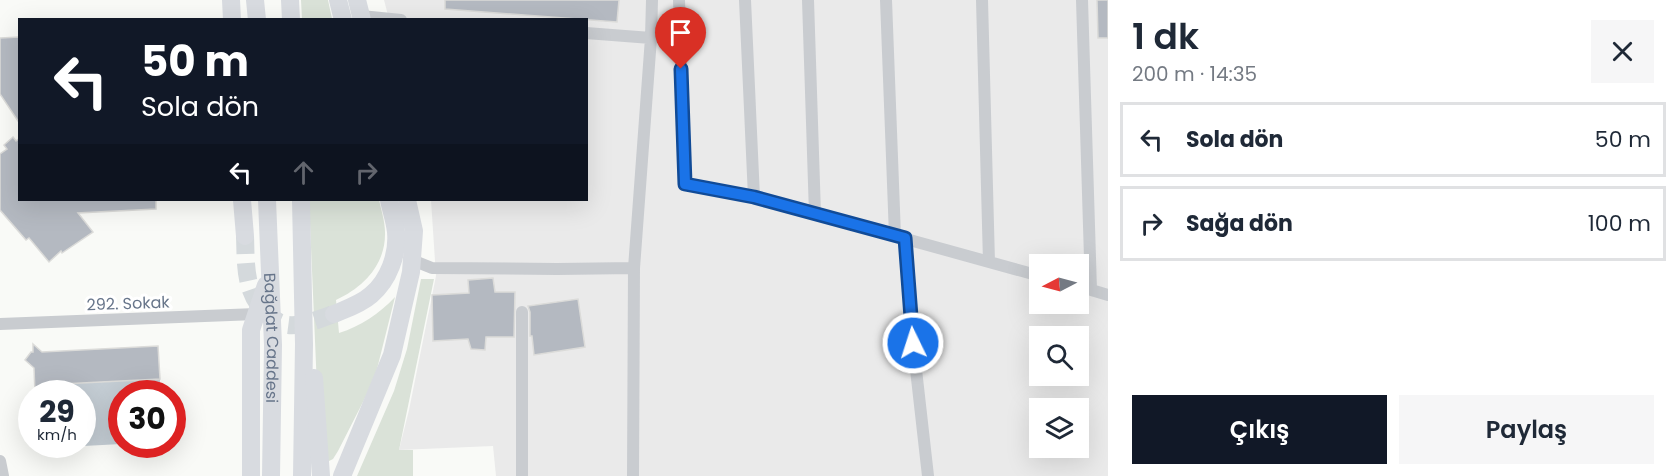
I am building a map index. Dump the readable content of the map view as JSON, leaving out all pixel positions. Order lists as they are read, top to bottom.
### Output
{
  "streets": {
    "main road": ["Bağdat Caddesi"],
    "street": ["292. Sokak"]
  },
  "north": "left",
  "page": {
    "heading": ["1 dk", "200 m · 14:35"],
    "turn": ["50 m", "Sola dön"],
    "list": [
      {
        "name": "Sola dön",
        "value": "50 m"
      },
      {
        "name": "Sağa dön",
        "value": "100 m"
      }
    ],
    "speed": "29 km/h",
    "limit": "30",
    "buttons": ["Çıkış", "Paylaş"]
  }
}
